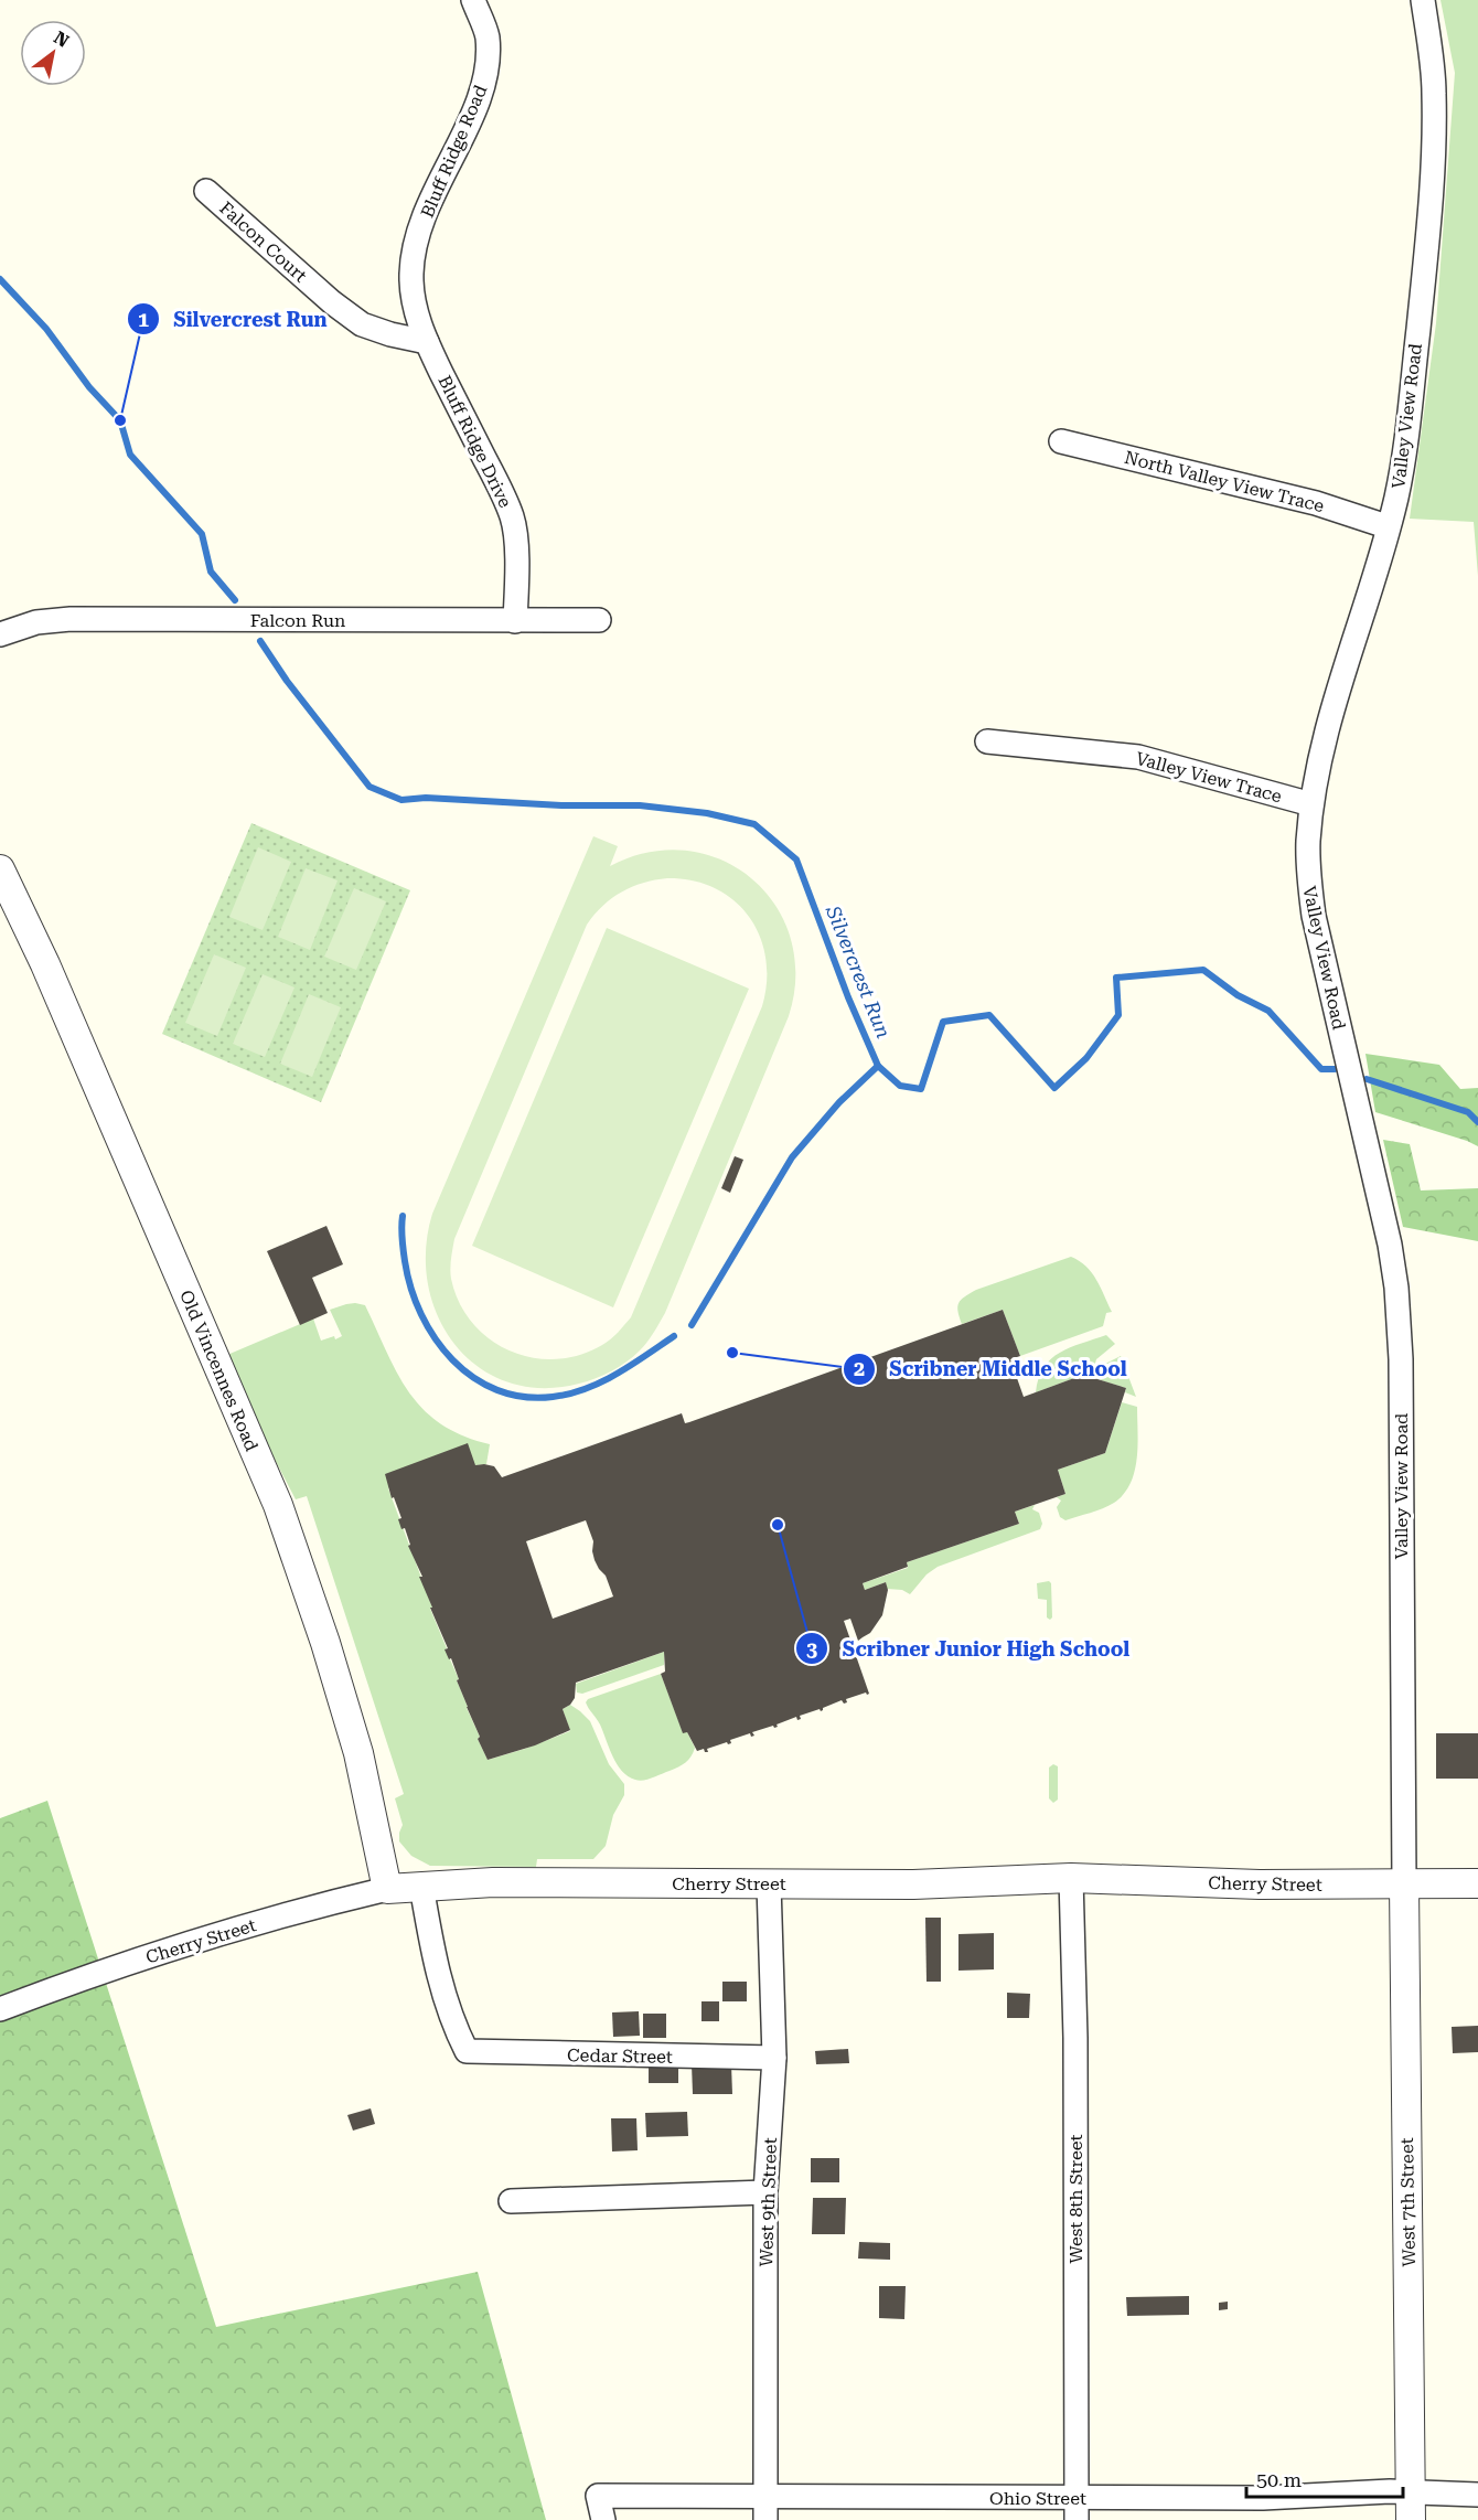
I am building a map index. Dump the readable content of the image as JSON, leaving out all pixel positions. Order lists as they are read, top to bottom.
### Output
{
  "streets": {
    "street": [
      "Bluff Ridge Road",
      "Falcon Court",
      "Valley View Road",
      "Bluff Ridge Drive",
      "North Valley View Trace",
      "Falcon Run",
      "Valley View Trace",
      "Old Vincennes Road",
      "Cherry Street",
      "Cedar Street",
      "West 8th Street",
      "West 9th Street",
      "West 7th Street",
      "Ohio Street"
    ]
  },
  "crossings": [
    ["Bluff Ridge Road", "Falcon Court"],
    ["Bluff Ridge Road", "Bluff Ridge Drive"],
    ["Falcon Court", "Bluff Ridge Drive"],
    ["Valley View Road", "North Valley View Trace"],
    ["Valley View Road", "Valley View Trace"],
    ["Valley View Road", "Cherry Street"],
    ["Valley View Road", "West 7th Street"],
    ["Bluff Ridge Drive", "Falcon Run"],
    ["Old Vincennes Road", "Cherry Street"],
    ["Cherry Street", "Cedar Street"],
    ["Cherry Street", "West 8th Street"],
    ["Cherry Street", "West 9th Street"],
    ["Cherry Street", "West 7th Street"],
    ["Cedar Street", "West 9th Street"],
    ["West 8th Street", "Ohio Street"],
    ["West 9th Street", "Ohio Street"],
    ["West 7th Street", "Ohio Street"]
  ],
  "water": ["Silvercrest Run"],
  "places": ["Silvercrest Run", "Scribner Middle School", "Scribner Junior High School"],
  "scale_bar": "50 m",
  "north": "top right"
}
